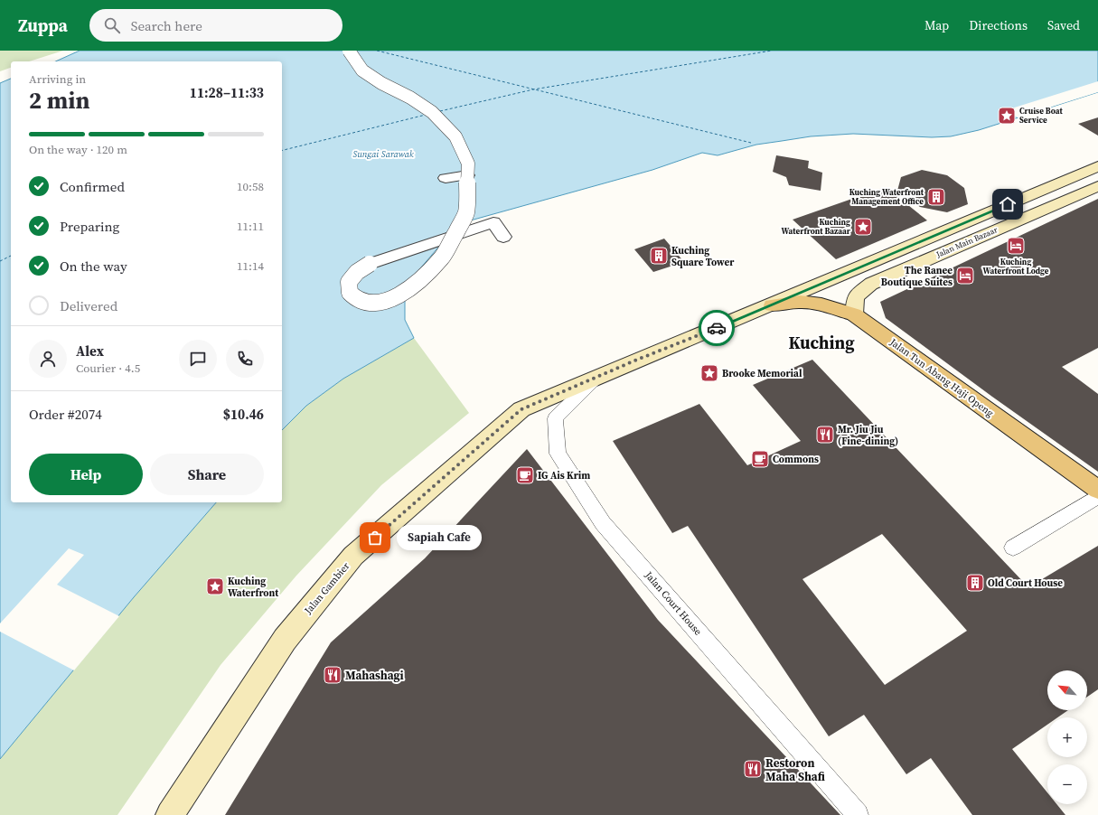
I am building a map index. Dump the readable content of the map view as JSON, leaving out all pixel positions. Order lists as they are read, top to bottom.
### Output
{
  "streets": {
    "main road": ["Jalan Main Bazaar", "Jalan Tun Abang Haji Openg", "Jalan Gambier"],
    "lane": ["Jalan Court House"]
  },
  "crossings": [
    ["Jalan Main Bazaar", "Jalan Tun Abang Haji Openg"],
    ["Jalan Main Bazaar", "Jalan Gambier"],
    ["Jalan Tun Abang Haji Openg", "Jalan Gambier"],
    ["Jalan Gambier", "Jalan Court House"]
  ],
  "districts": ["Kuching"],
  "water": ["Sungai Sarawak"],
  "places": {
    "place": [
      "Cruise Boat Service",
      "Kuching Waterfront Bazaar",
      "Brooke Memorial",
      "Kuching Waterfront"
    ],
    "building": ["Kuching Waterfront Management Office", "Kuching Square Tower", "Old Court House"],
    "hotel": ["Kuching Waterfront Lodge", "The Ranee Boutique Suites"],
    "restaurant": ["Mr. Jiu Jiu (Fine-dining)", "Mahashagi", "Restoron Maha Shafi"],
    "cafe": ["Commons", "IG Ais Krim"],
    "other": ["Sapiah Cafe"]
  },
  "north": "top left",
  "page": {
    "header": "Zuppa",
    "search": "Search here",
    "nav": ["Map", "Directions", "Saved"],
    "heading": ["2 min", "Arriving in", "11:28–11:33"],
    "panel": [
      "Alex",
      "Courier · 4.5",
      "Order #2074",
      "$10.46"
    ],
    "bar": "On the way · 120 m",
    "list": [
      ["Confirmed", "10:58"],
      ["Preparing", "11:11"],
      ["On the way", "11:14"],
      "Delivered"
    ],
    "buttons": ["Help", "Share"],
    "bubble": "Sapiah Cafe",
    "map_buttons": ["+", "−"]
  }
}
